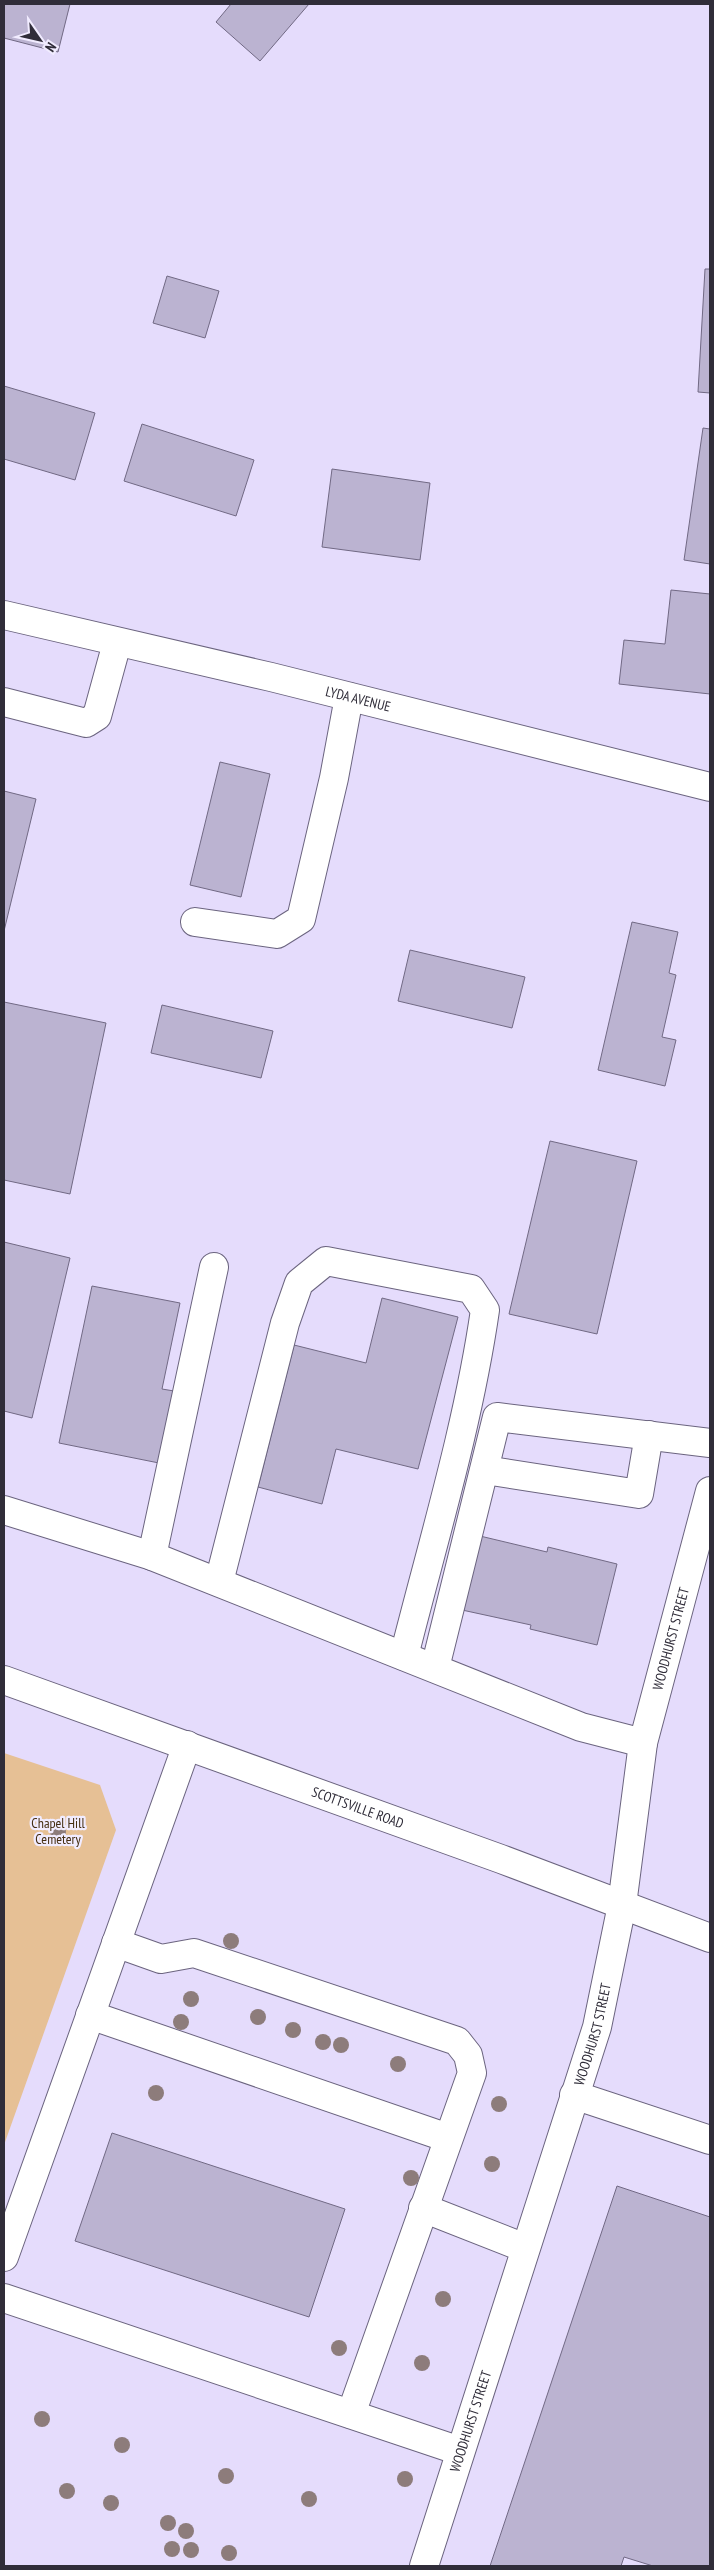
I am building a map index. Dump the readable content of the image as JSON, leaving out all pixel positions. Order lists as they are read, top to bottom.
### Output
{
  "streets": {
    "street": ["LYDA AVENUE", "WOODHURST STREET", "SCOTTSVILLE ROAD"]
  },
  "crossings": [
    ["WOODHURST STREET", "SCOTTSVILLE ROAD"]
  ],
  "parks": ["Chapel Hill Cemetery"],
  "north": "bottom right"
}
